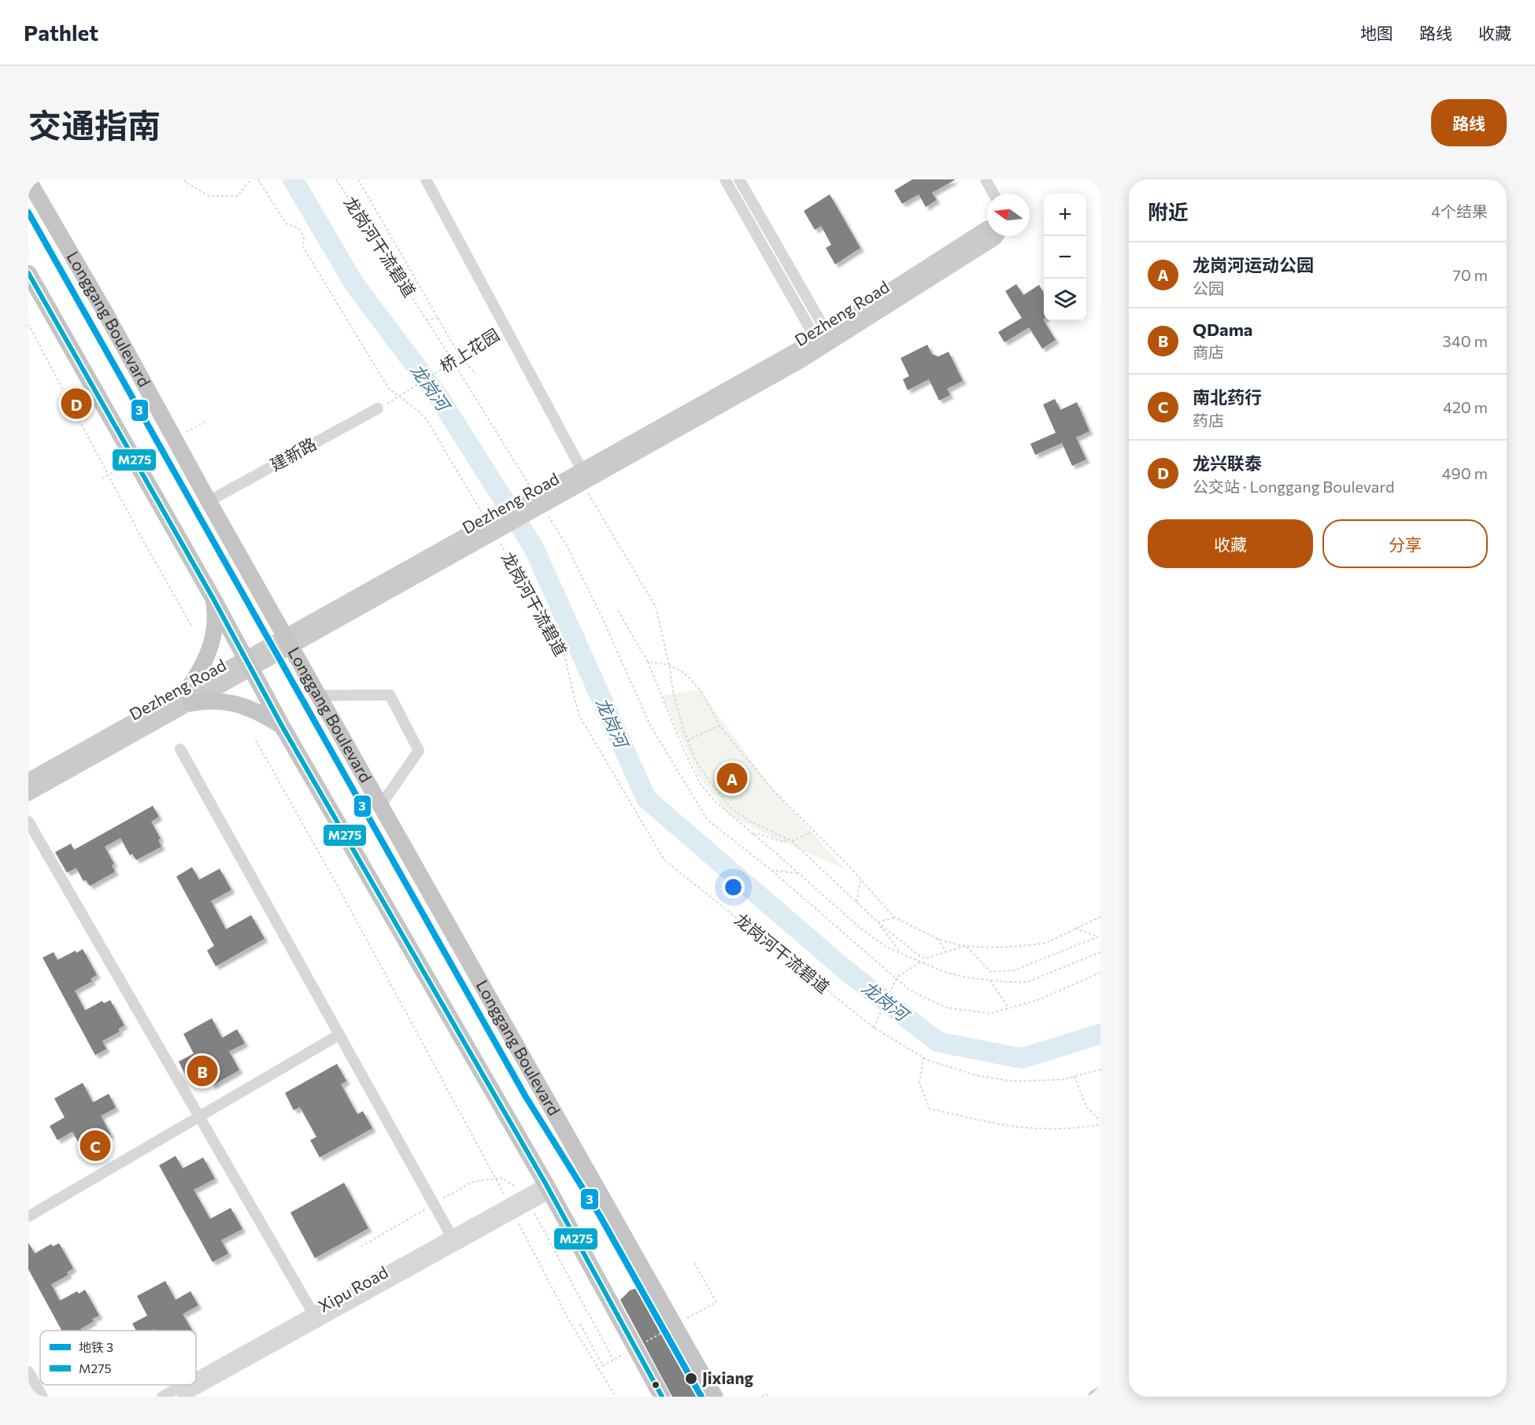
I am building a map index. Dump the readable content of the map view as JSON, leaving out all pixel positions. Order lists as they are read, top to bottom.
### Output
{
  "streets": {
    "highway": ["Longgang Boulevard"],
    "main road": ["Dezheng Road"],
    "street": ["建新路", "Xipu Road"],
    "path": ["龙岗河干流碧道", "桥上花园"]
  },
  "crossings": [
    ["Dezheng Road", "Longgang Boulevard"],
    ["Longgang Boulevard", "建新路"],
    ["桥上花园", "建新路"]
  ],
  "water": ["龙岗河"],
  "places": ["Jixiang"],
  "lines": ["metro line 3", "transit line M275"],
  "legend": ["地铁 3", "M275"],
  "north": "left",
  "page": {
    "header": "Pathlet",
    "nav": ["地图", "路线", "收藏"],
    "title": "交通指南",
    "buttons": [
      "路线",
      ["收藏", "分享"]
    ],
    "heading": ["附近", "4个结果"],
    "map_buttons": ["+", "−"],
    "list": [
      {
        "mark": "A",
        "name": "龙岗河运动公园",
        "note": "公园",
        "value": "70 m"
      },
      {
        "mark": "B",
        "name": "QDama",
        "note": "商店",
        "value": "340 m"
      },
      {
        "mark": "C",
        "name": "南北药行",
        "note": "药店",
        "value": "420 m"
      },
      {
        "mark": "D",
        "name": "龙兴联泰",
        "note": "公交站 · Longgang Boulevard",
        "value": "490 m"
      }
    ],
    "pins": [
      "D",
      "A",
      "B",
      "C"
    ]
  }
}
